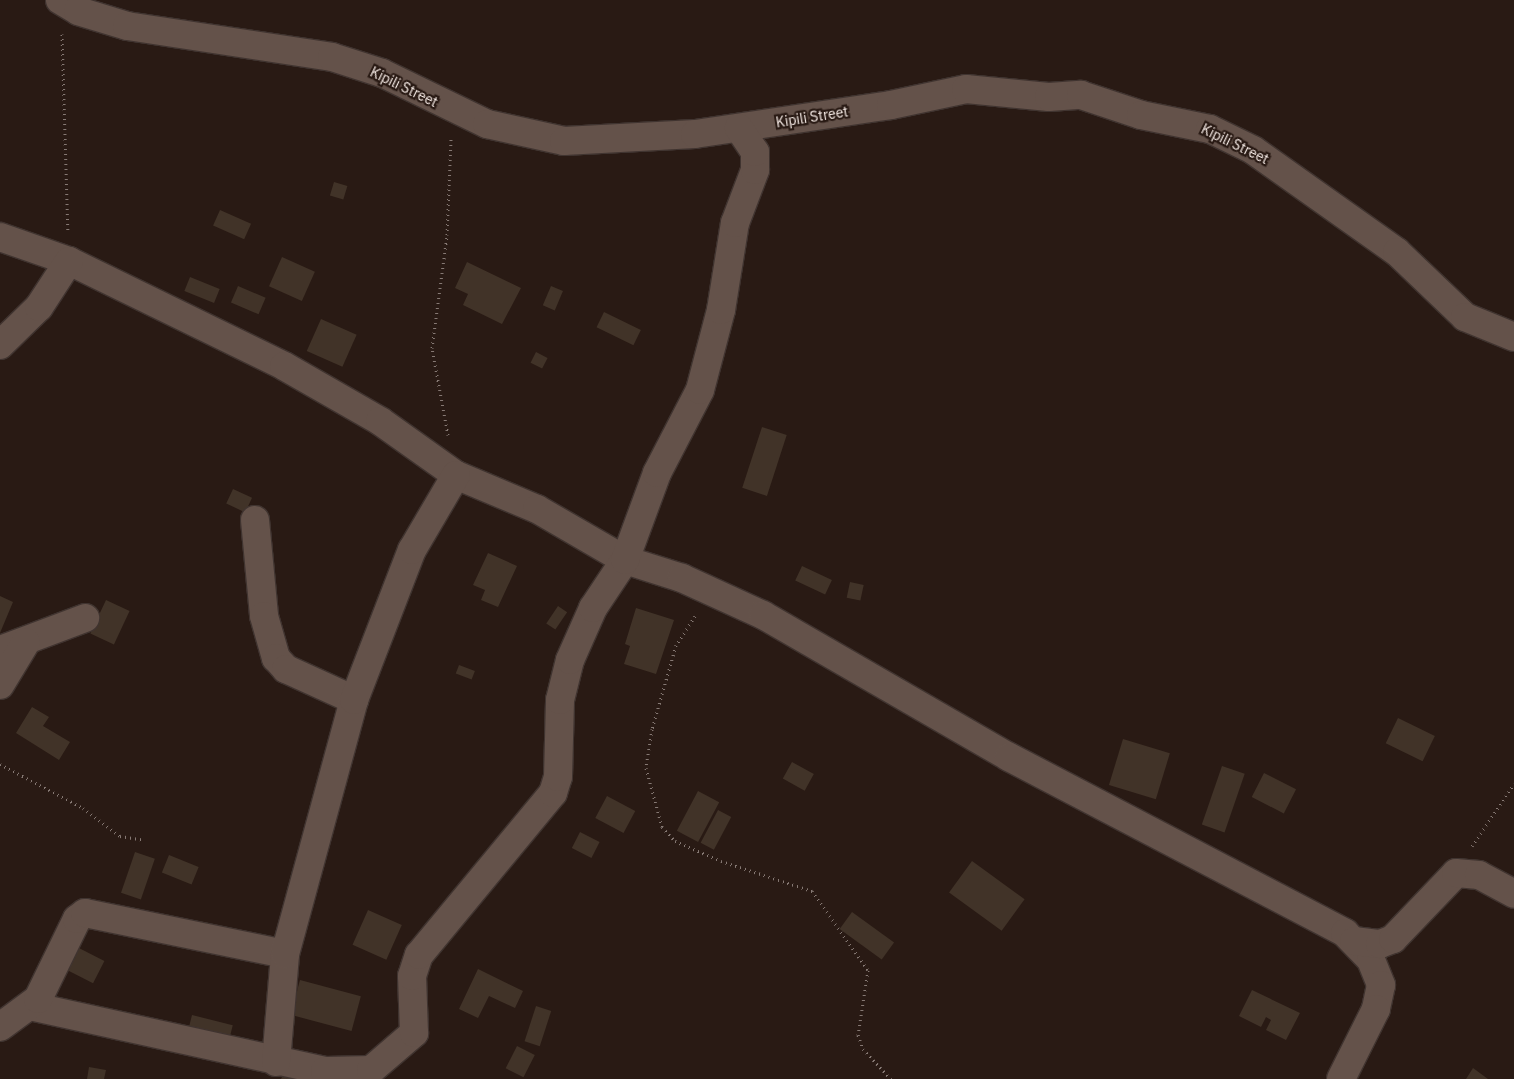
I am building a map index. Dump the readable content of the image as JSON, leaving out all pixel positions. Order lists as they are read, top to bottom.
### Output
{
  "streets": {
    "street": ["Kipili Street"]
  }
}
